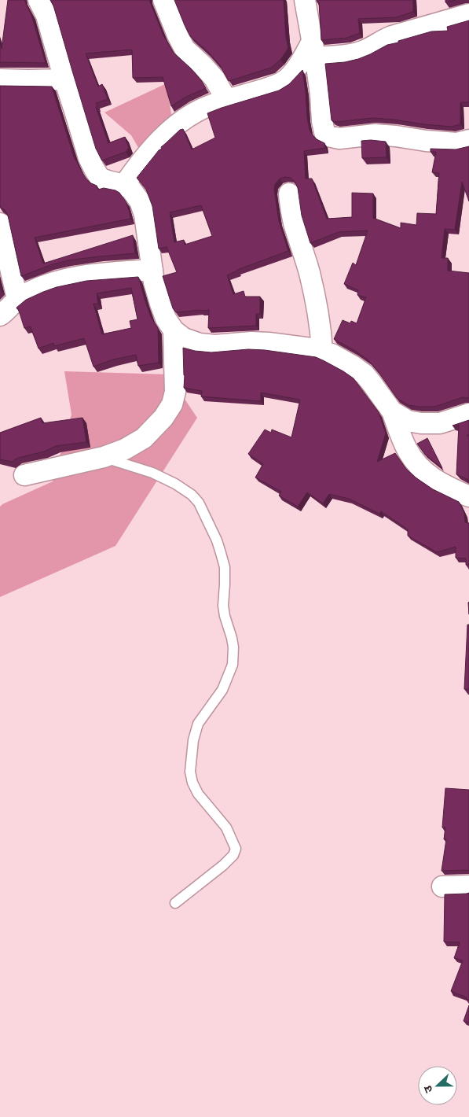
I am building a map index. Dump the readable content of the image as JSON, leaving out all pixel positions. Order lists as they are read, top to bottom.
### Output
{
  "north": "left"
}
